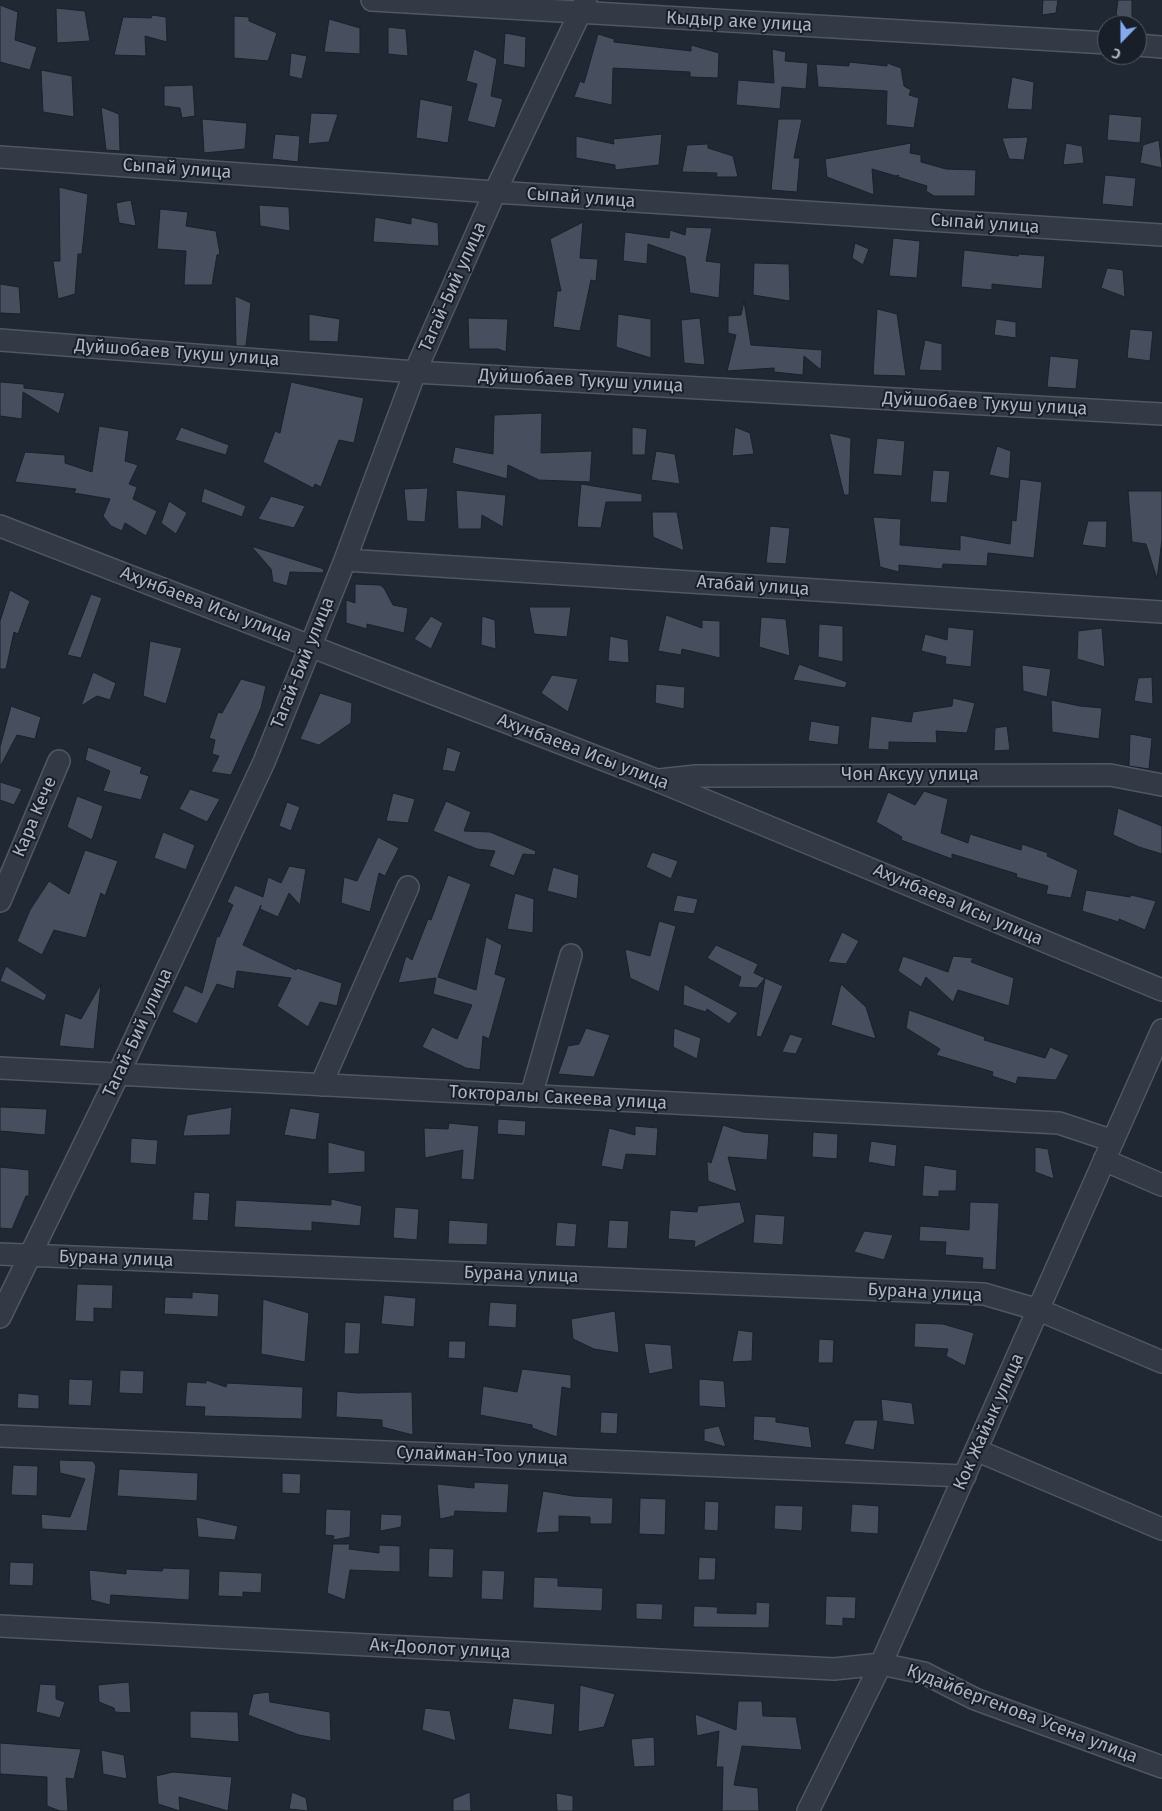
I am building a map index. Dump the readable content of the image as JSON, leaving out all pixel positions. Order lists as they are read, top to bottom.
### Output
{
  "streets": {
    "street": [
      "Кыдыр аке улица",
      "Сыпай улица",
      "Тагай-Бий улица",
      "Дуйшобаев Тукуш улица",
      "Атабай улица",
      "Ахунбаева Исы улица",
      "Чон Аксуу улица",
      "Кара Кече",
      "Токторалы Сакеева улица",
      "Бурана улица",
      "Кок Жайык улица",
      "Сулайман-Тоо улица",
      "Ак-Доолот улица",
      "Кудайбергенова Усена улица"
    ]
  },
  "crossings": [
    ["Кыдыр аке улица", "Тагай-Бий улица"],
    ["Сыпай улица", "Тагай-Бий улица"],
    ["Тагай-Бий улица", "Дуйшобаев Тукуш улица"],
    ["Тагай-Бий улица", "Атабай улица"],
    ["Тагай-Бий улица", "Ахунбаева Исы улица"],
    ["Тагай-Бий улица", "Токторалы Сакеева улица"],
    ["Тагай-Бий улица", "Бурана улица"],
    ["Ахунбаева Исы улица", "Чон Аксуу улица"],
    ["Токторалы Сакеева улица", "Кок Жайык улица"],
    ["Бурана улица", "Кок Жайык улица"],
    ["Кок Жайык улица", "Сулайман-Тоо улица"],
    ["Кок Жайык улица", "Ак-Доолот улица"],
    ["Кок Жайык улица", "Кудайбергенова Усена улица"],
    ["Ак-Доолот улица", "Кудайбергенова Усена улица"]
  ],
  "north": "bottom"
}
